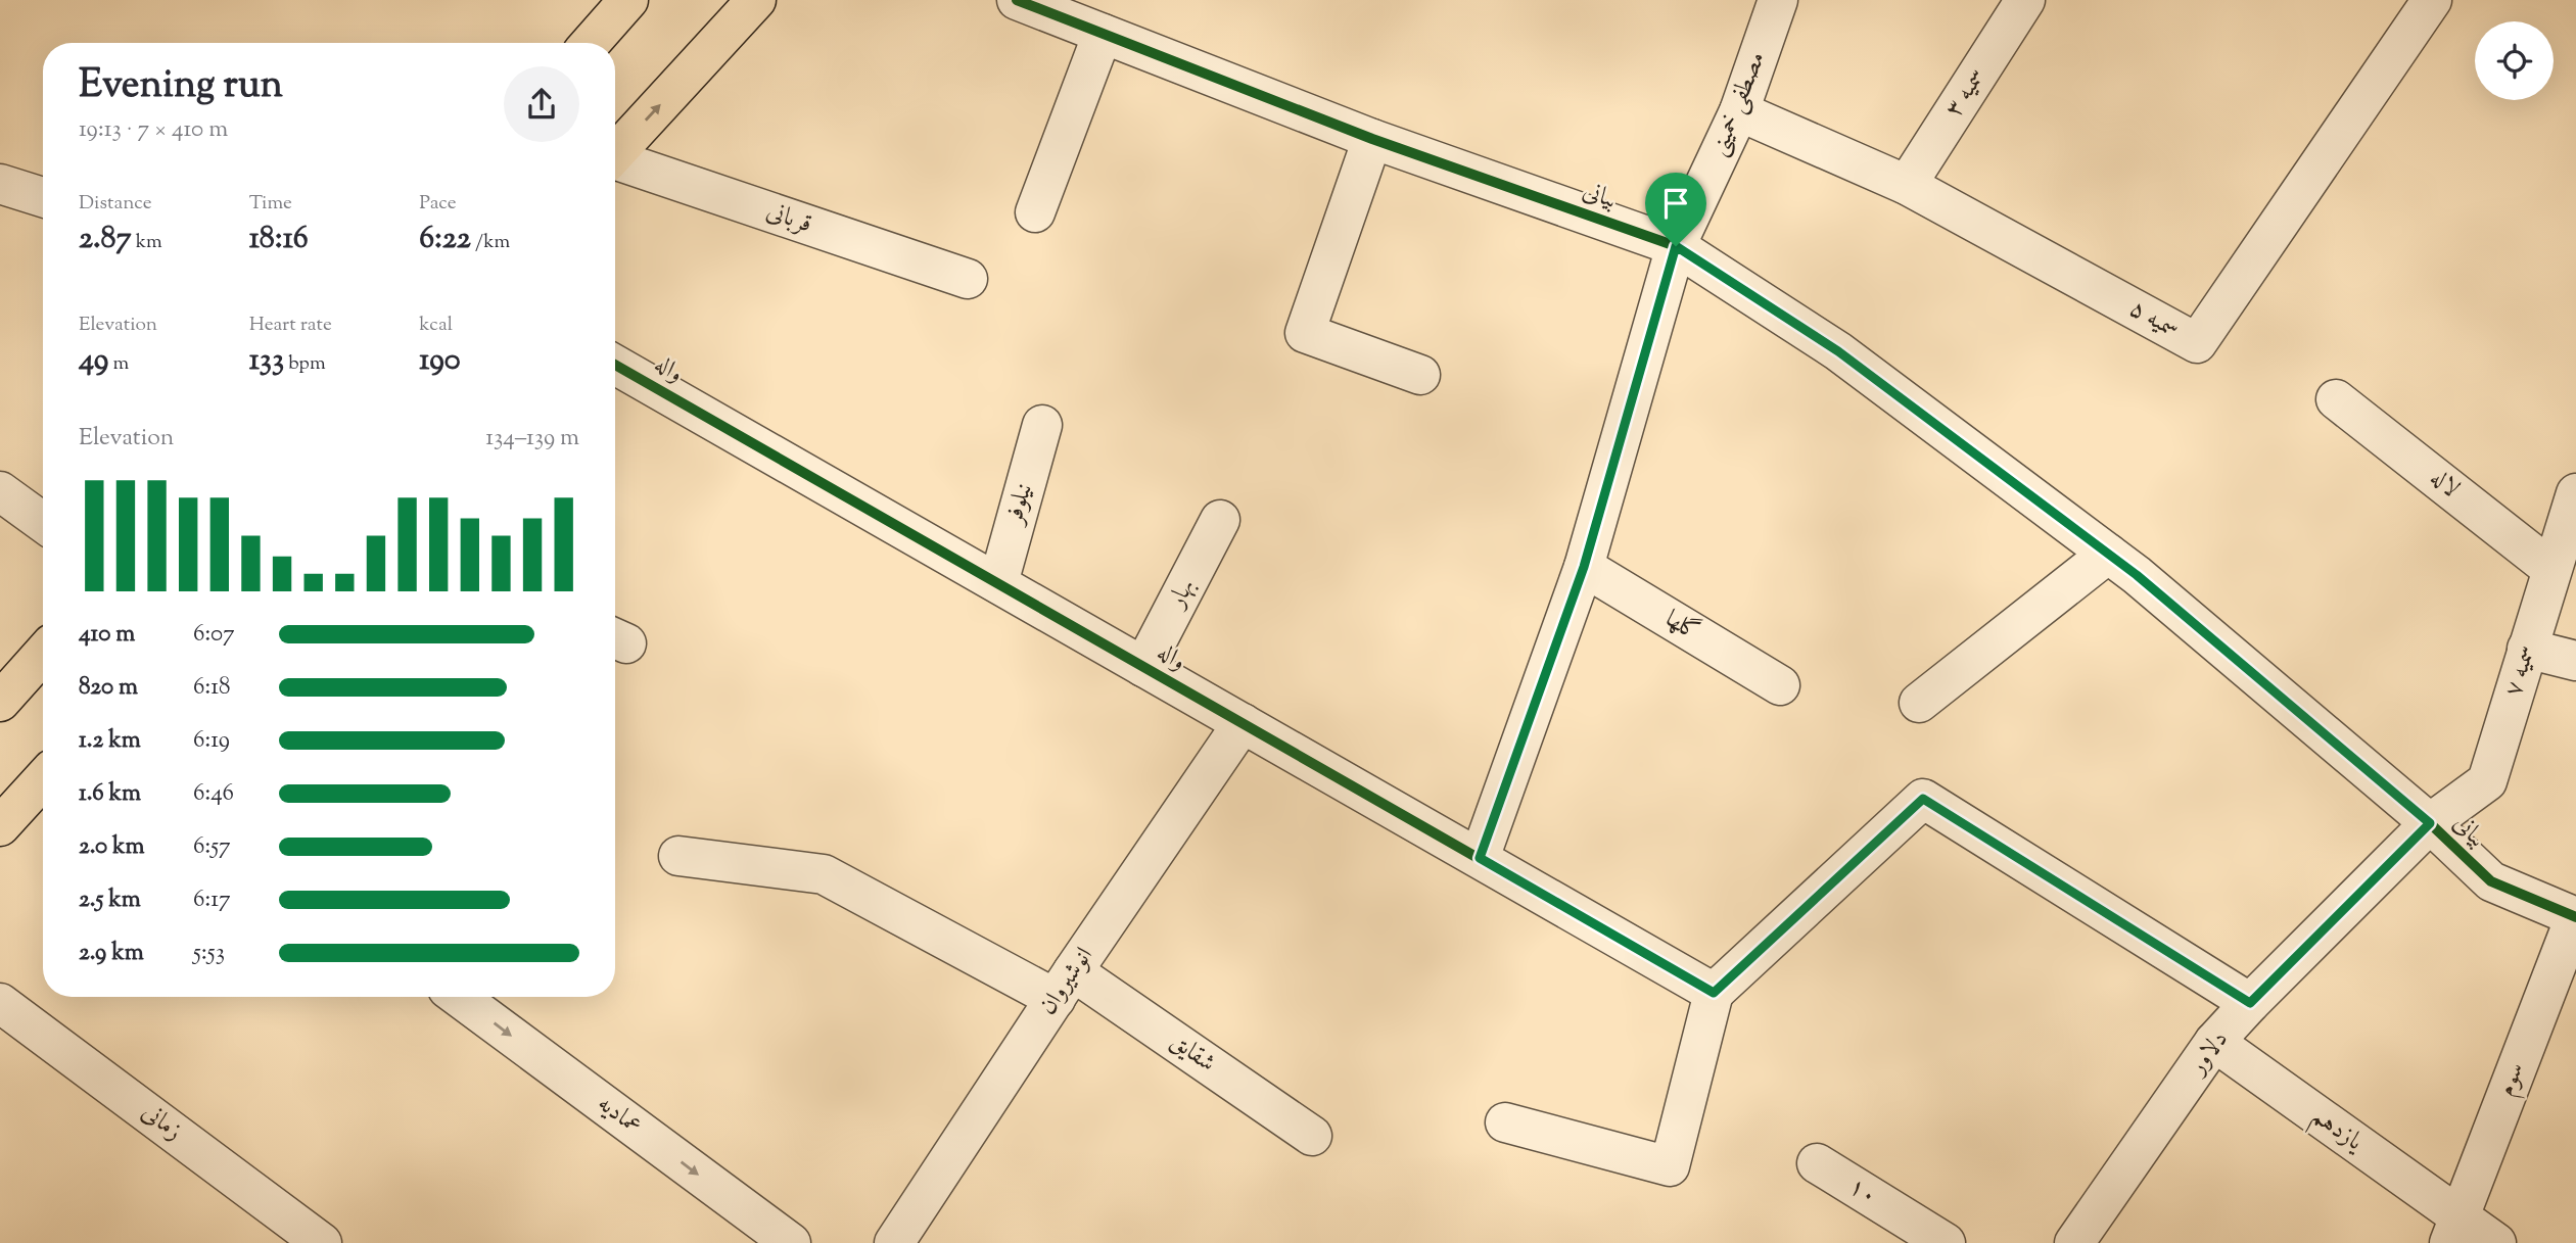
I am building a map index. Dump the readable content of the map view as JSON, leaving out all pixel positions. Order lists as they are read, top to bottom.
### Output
{
  "streets": {
    "street": [
      "سمیه ۳",
      "مصطفی خمینی",
      "بیانی",
      "قربانی",
      "سمیه ۵",
      "واله",
      "لاله",
      "نیلوفر",
      "بهار",
      "گلها",
      "سمیه ۷",
      "انوشیروان",
      "شقایق",
      "دلاور",
      "سوم",
      "عمادیه",
      "زمانی",
      "یازدهم",
      "۱۰"
    ]
  },
  "crossings": [
    ["سمیه ۳", "سمیه ۵"],
    ["مصطفی خمینی", "بیانی"],
    ["مصطفی خمینی", "سمیه ۵"],
    ["مصطفی خمینی", "واله"],
    ["مصطفی خمینی", "گلها"],
    ["بیانی", "سمیه ۷"],
    ["بیانی", "دلاور"],
    ["بیانی", "سوم"],
    ["واله", "نیلوفر"],
    ["واله", "بهار"],
    ["واله", "انوشیروان"],
    ["لاله", "سمیه ۷"],
    ["سمیه ۷", "دلاور"],
    ["انوشیروان", "شقایق"],
    ["دلاور", "یازدهم"],
    ["سوم", "یازدهم"]
  ],
  "one_way": ["عمادیه"],
  "page": {
    "heading": ["Evening run", "19:13 · 7 × 410 m"],
    "stats": [
      ["Distance", "2.87 km"],
      ["Time", "18:16"],
      ["Pace", "6:22 /km"],
      ["Elevation", "49 m"],
      ["Heart rate", "133 bpm"],
      ["kcal", "190"]
    ],
    "chart": ["Elevation", "134–139 m"],
    "list": [
      {
        "name": "410 m",
        "note": "6:07"
      },
      {
        "name": "820 m",
        "note": "6:18"
      },
      {
        "name": "1.2 km",
        "note": "6:19"
      },
      {
        "name": "1.6 km",
        "note": "6:46"
      },
      {
        "name": "2.0 km",
        "note": "6:57"
      },
      {
        "name": "2.5 km",
        "note": "6:17"
      },
      {
        "name": "2.9 km",
        "note": "5:53"
      }
    ]
  }
}
